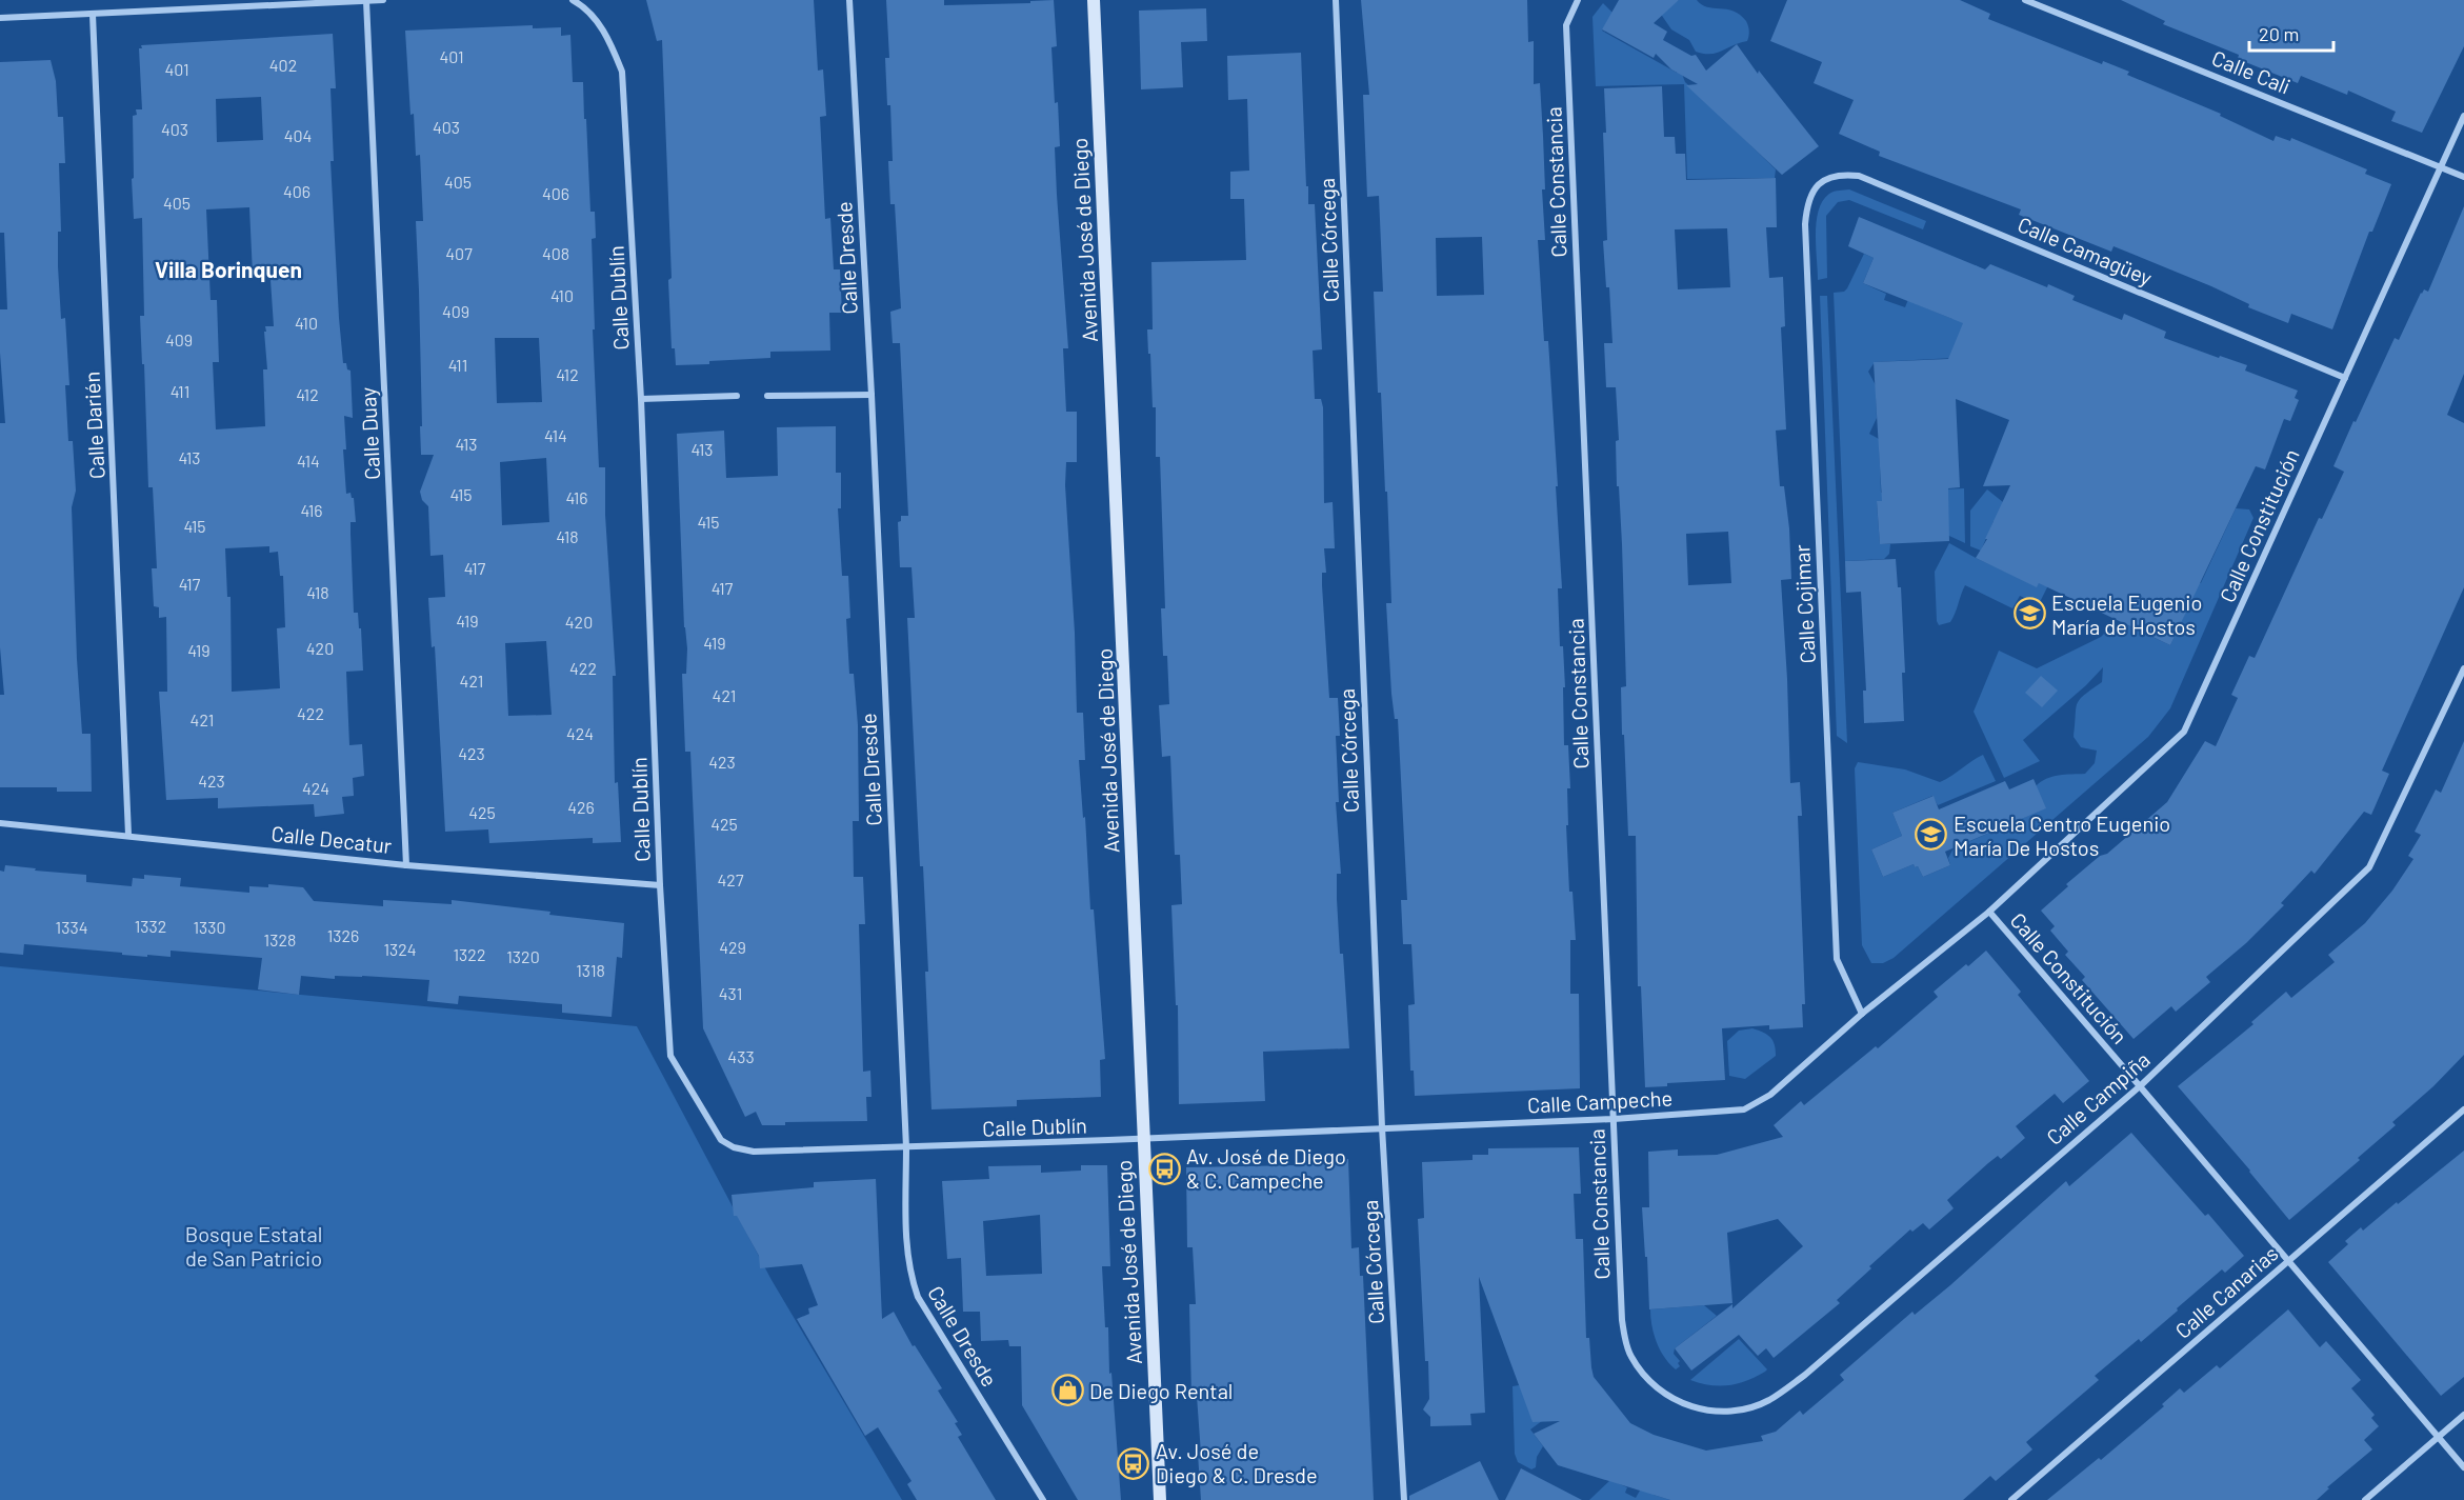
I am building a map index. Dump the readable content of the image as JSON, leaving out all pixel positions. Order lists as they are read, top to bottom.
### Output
{
  "streets": {
    "main road": ["Avenida José de Diego"],
    "street": [
      "Calle Cali",
      "Calle Constancia",
      "Calle Córcega",
      "Calle Camagüey",
      "Calle Dresde",
      "Calle Dublín",
      "Calle Darién",
      "Calle Duay",
      "Calle Constitución",
      "Calle Cojimar",
      "Calle Decatur",
      "Calle Campiña",
      "Calle Campeche",
      "Calle Canarias"
    ]
  },
  "crossings": [
    ["Calle Cali", "Calle Constitución"],
    ["Calle Constancia", "Calle Campiña"],
    ["Calle Constancia", "Calle Campeche"],
    ["Avenida José de Diego", "Calle Dublín"],
    ["Avenida José de Diego", "Calle Campeche"],
    ["Calle Córcega", "Calle Campeche"],
    ["Calle Camagüey", "Calle Constitución"],
    ["Calle Camagüey", "Calle Cojimar"],
    ["Calle Dresde", "Calle Dublín"],
    ["Calle Dublín", "Calle Decatur"],
    ["Calle Dublín", "Calle Campeche"],
    ["Calle Darién", "Calle Decatur"],
    ["Calle Duay", "Calle Decatur"],
    ["Calle Constitución", "Calle Campiña"],
    ["Calle Constitución", "Calle Campeche"],
    ["Calle Constitución", "Calle Canarias"],
    ["Calle Cojimar", "Calle Campeche"]
  ],
  "districts": ["Villa Borinquen"],
  "parks": ["Bosque Estatal de San Patricio"],
  "places": {
    "school or university": ["Escuela Eugenio María de Hostos", "Escuela Centro Eugenio María De Hostos"],
    "bus stop": ["Av. José de Diego & C. Campeche", "Av. José de Diego & C. Dresde"],
    "shop": ["De Diego Rental"]
  },
  "house_numbers": [
    "401",
    "402",
    "401",
    "403",
    "403",
    "404",
    "405",
    "406",
    "406",
    "405",
    "407",
    "408",
    "410",
    "409",
    "410",
    "409",
    "411",
    "412",
    "411",
    "412",
    "414",
    "413",
    "413",
    "413",
    "414",
    "415",
    "416",
    "416",
    "415",
    "415",
    "418",
    "417",
    "417",
    "417",
    "418",
    "419",
    "420",
    "419",
    "420",
    "419",
    "422",
    "421",
    "421",
    "422",
    "421",
    "424",
    "423",
    "423",
    "423",
    "424",
    "426",
    "425",
    "425",
    "427",
    "1332",
    "1334",
    "1330",
    "1326",
    "1328",
    "429",
    "1324",
    "1322",
    "1320",
    "1318",
    "431",
    "433"
  ],
  "scale_bar": "20 m"
}
